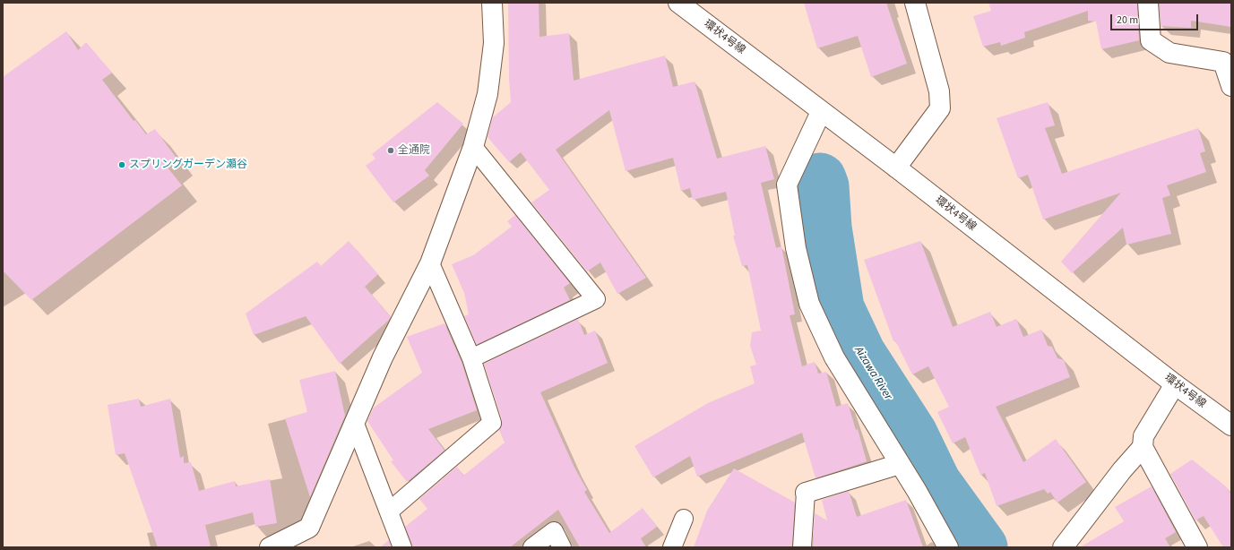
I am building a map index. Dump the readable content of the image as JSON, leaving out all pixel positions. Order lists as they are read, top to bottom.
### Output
{
  "streets": {
    "street": ["環状4号線"]
  },
  "water": ["Aizawa River"],
  "places": ["全通院", "スプリングガーデン瀬谷"],
  "scale_bar": "20 m"
}
